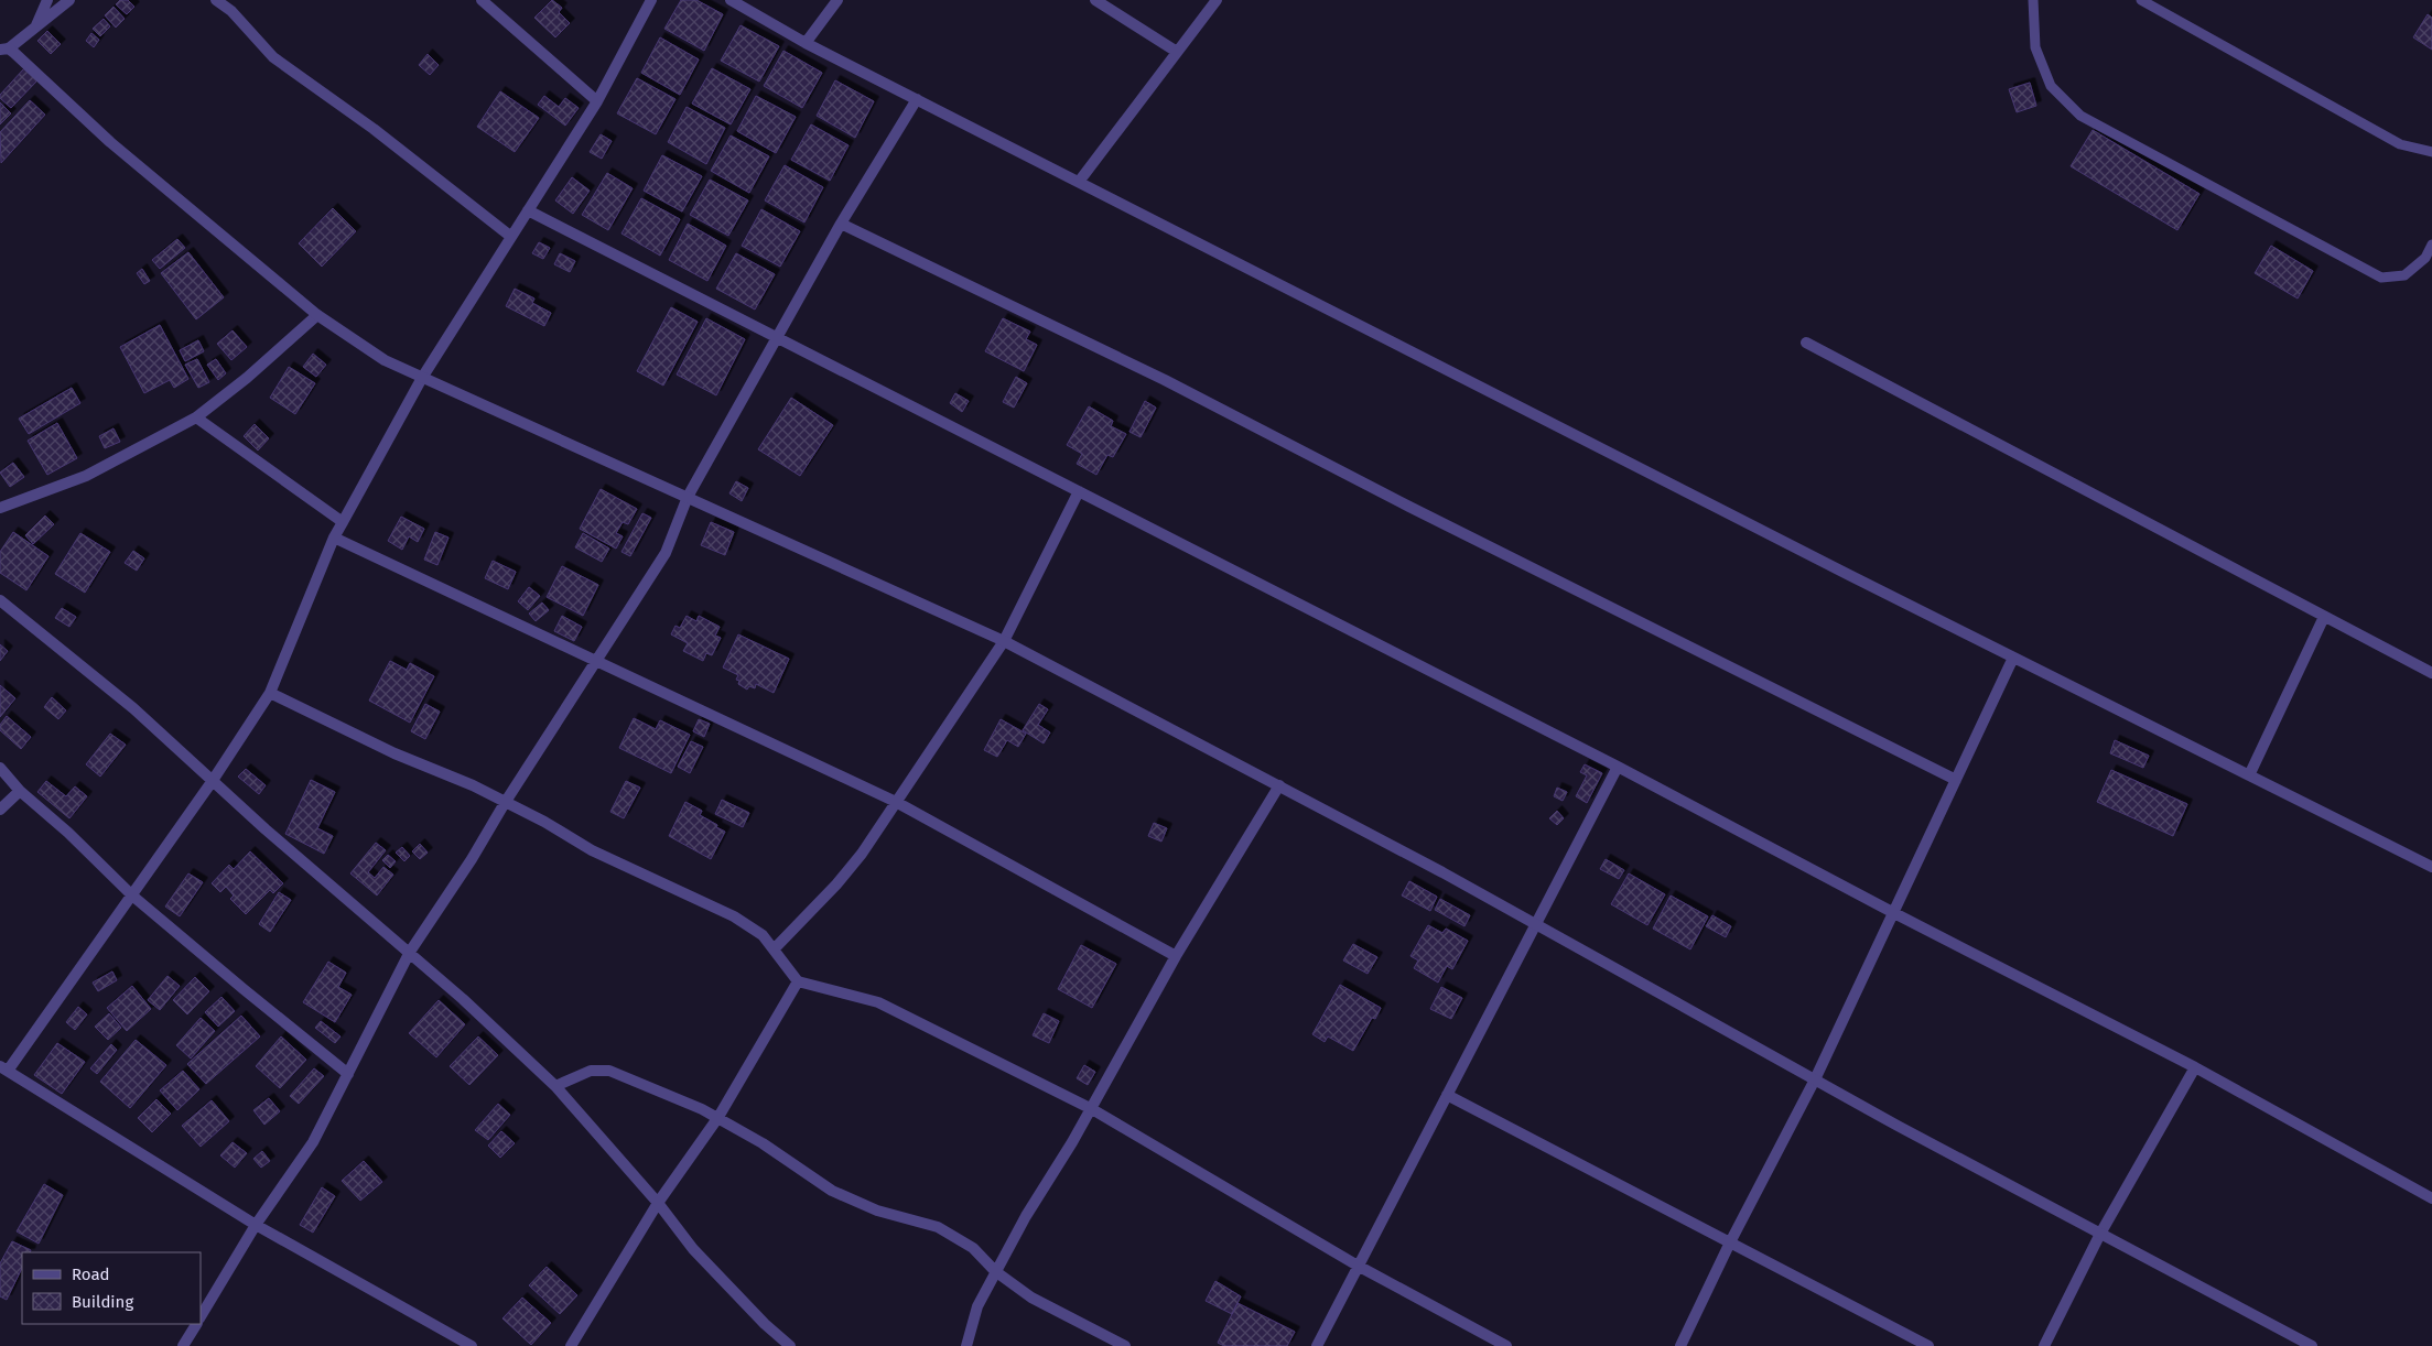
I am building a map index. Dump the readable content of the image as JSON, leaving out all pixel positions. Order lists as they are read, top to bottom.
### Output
{
  "legend": ["Road", "Building"]
}
